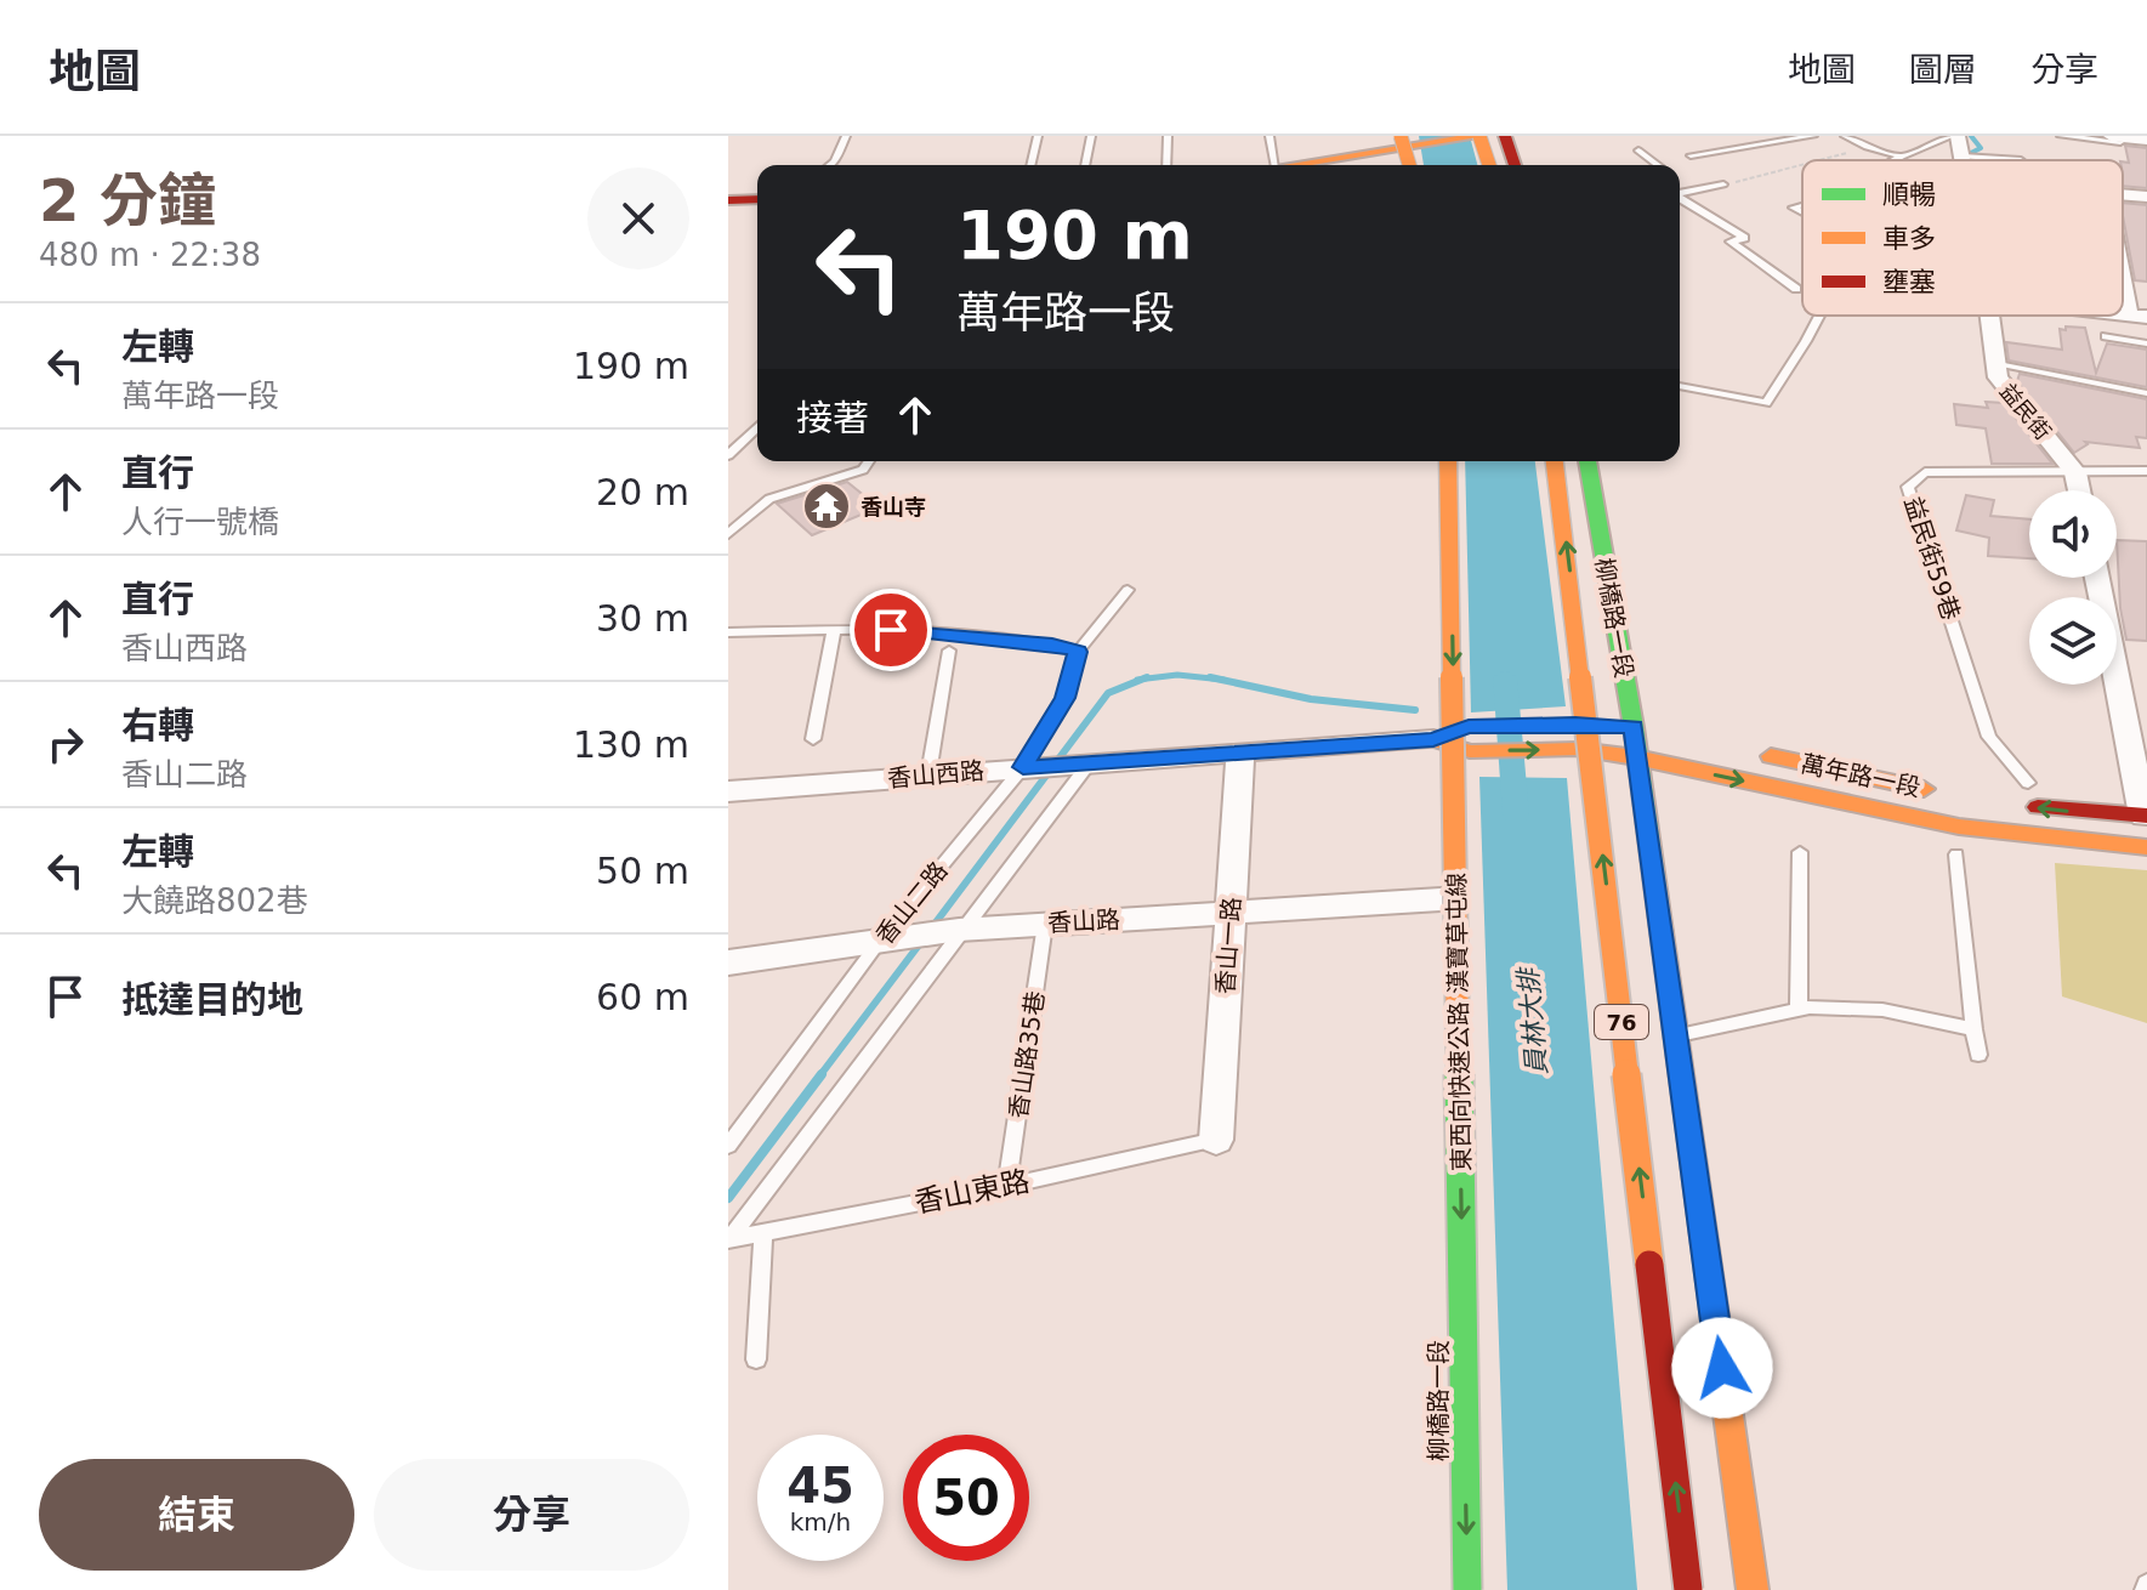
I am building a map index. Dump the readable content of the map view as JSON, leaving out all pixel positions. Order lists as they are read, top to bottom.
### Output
{
  "streets": {
    "main road": [
      "柳橋路一段",
      "萬年路一段",
      "東西向快速公路 漢寶草屯線",
      "76"
    ],
    "street": [
      "益民街",
      "香山西路",
      "香山路",
      "香山一路"
    ],
    "lane": [
      "益民街59巷",
      "香山二路",
      "香山路35巷",
      "香山東路"
    ]
  },
  "crossings": [
    ["益民街", "益民街59巷"],
    ["柳橋路一段", "萬年路一段"],
    ["香山西路", "萬年路一段"],
    ["香山西路", "香山二路"],
    ["香山西路", "香山一路"],
    ["香山二路", "香山路"],
    ["香山路", "香山一路"],
    ["香山路", "香山路35巷"],
    ["香山一路", "香山東路"],
    ["香山路35巷", "香山東路"]
  ],
  "water": ["員林大排"],
  "places": {
    "temple": ["香山寺"]
  },
  "legend": ["順暢", "車多", "壅塞"],
  "page": {
    "header": "地圖",
    "nav": ["地圖", "圖層", "分享"],
    "heading": ["2 分鐘", "480 m · 22:38"],
    "turn": ["190 m", "萬年路一段"],
    "list": [
      {
        "name": "左轉",
        "note": "萬年路一段",
        "value": "190 m"
      },
      {
        "name": "直行",
        "note": "人行一號橋",
        "value": "20 m"
      },
      {
        "name": "直行",
        "note": "香山西路",
        "value": "30 m"
      },
      {
        "name": "右轉",
        "note": "香山二路",
        "value": "130 m"
      },
      {
        "name": "左轉",
        "note": "大饒路802巷",
        "value": "50 m"
      },
      {
        "name": "抵達目的地",
        "value": "60 m"
      }
    ],
    "then": "接著",
    "speed": "45 km/h",
    "limit": "50",
    "buttons": ["結束", "分享"]
  }
}
